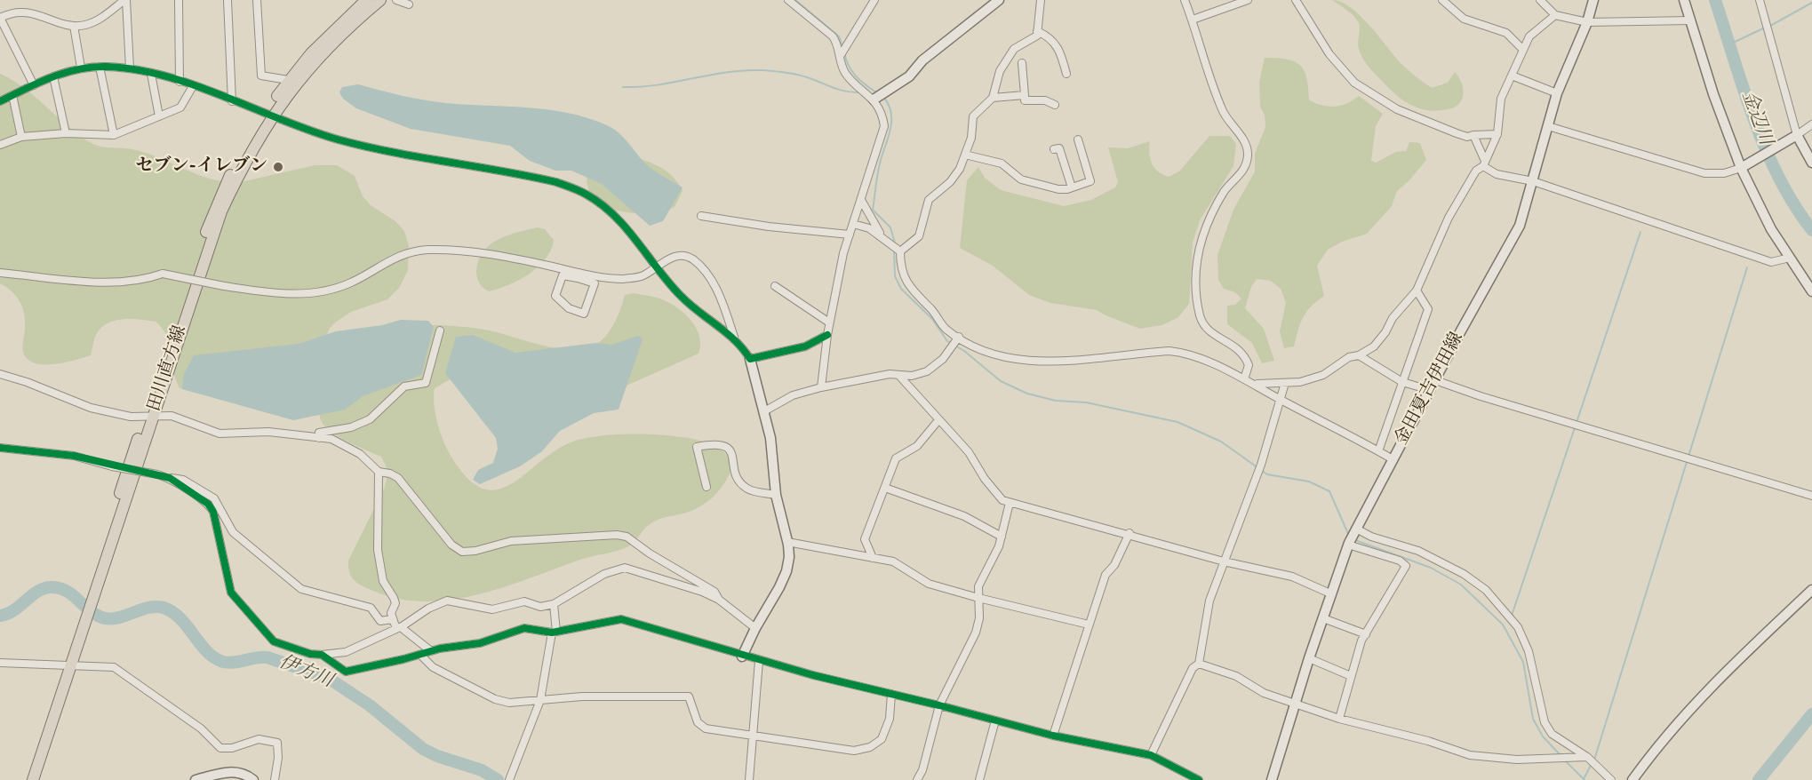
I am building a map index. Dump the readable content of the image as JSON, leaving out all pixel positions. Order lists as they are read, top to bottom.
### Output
{
  "streets": {
    "main road": ["田川直方線", "金田夏吉伊田線"]
  },
  "water": ["金辺川", "伊方川"],
  "places": ["セブン-イレブン"]
}
